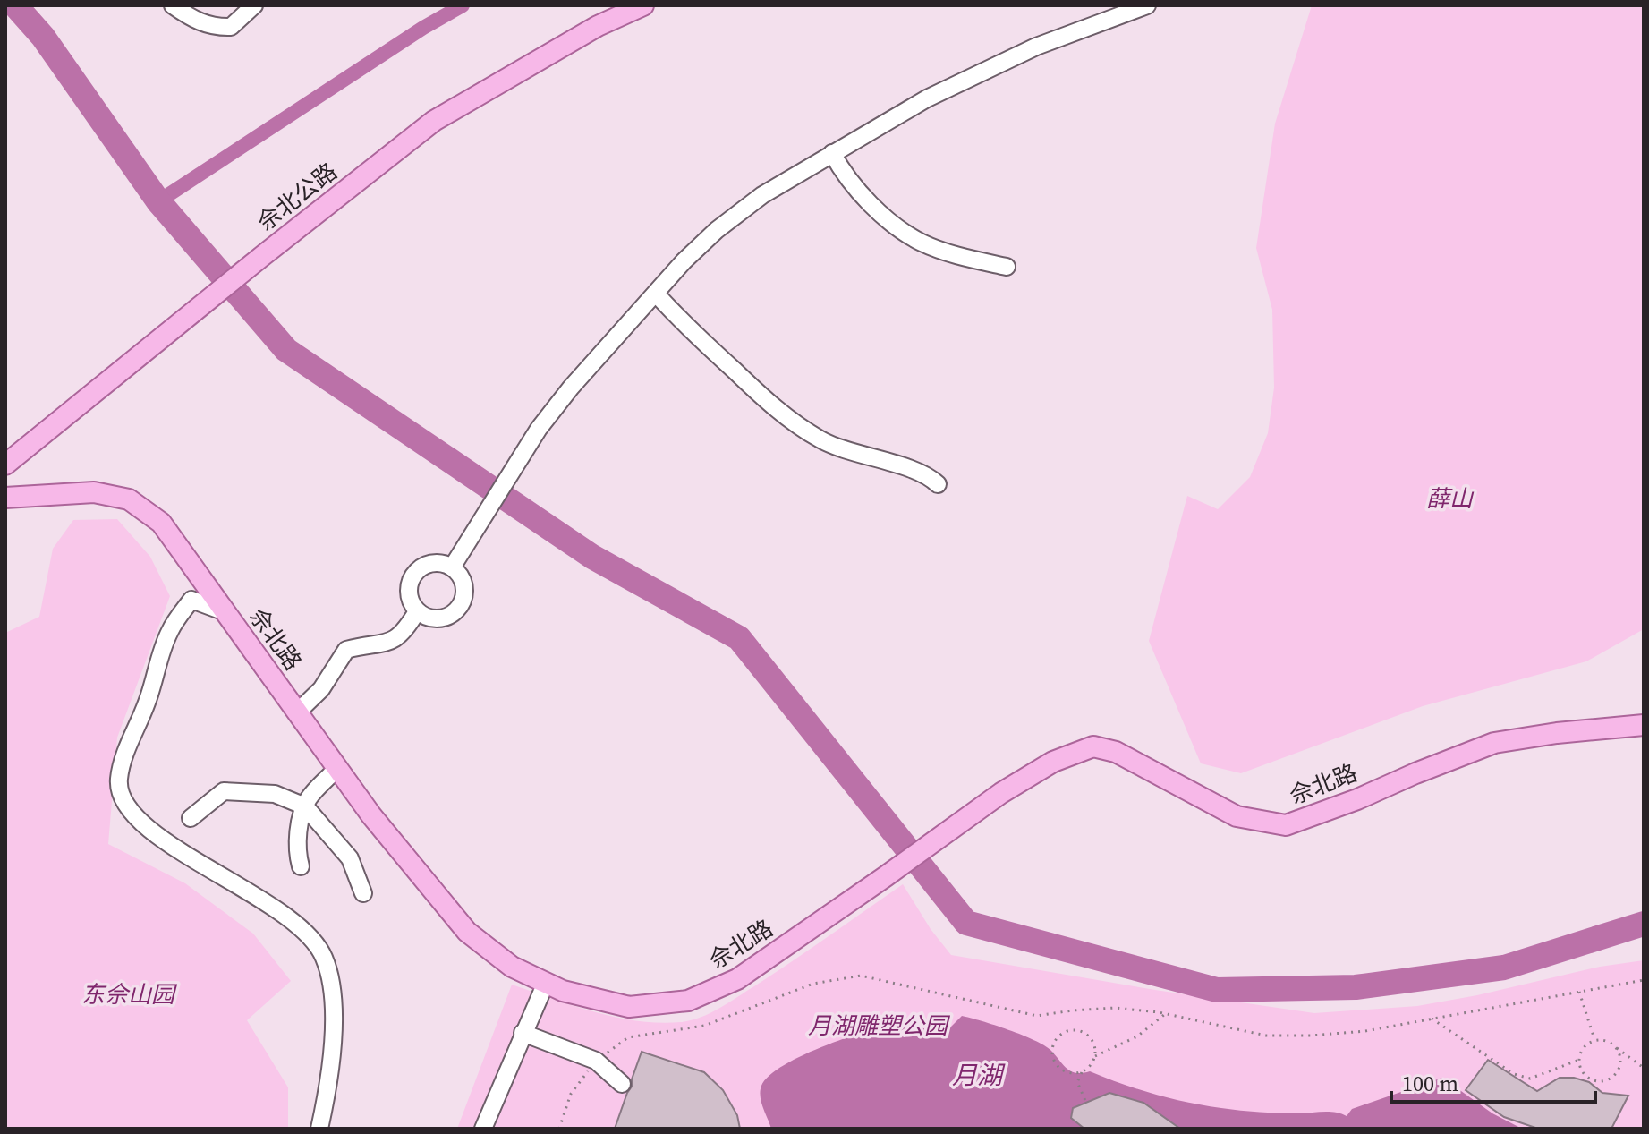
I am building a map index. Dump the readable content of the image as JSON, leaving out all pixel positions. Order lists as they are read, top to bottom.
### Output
{
  "streets": {
    "main road": ["佘北公路", "佘北路"]
  },
  "water": ["月湖"],
  "parks": ["薛山", "东佘山园", "月湖雕塑公园"],
  "scale_bar": "100 m"
}
